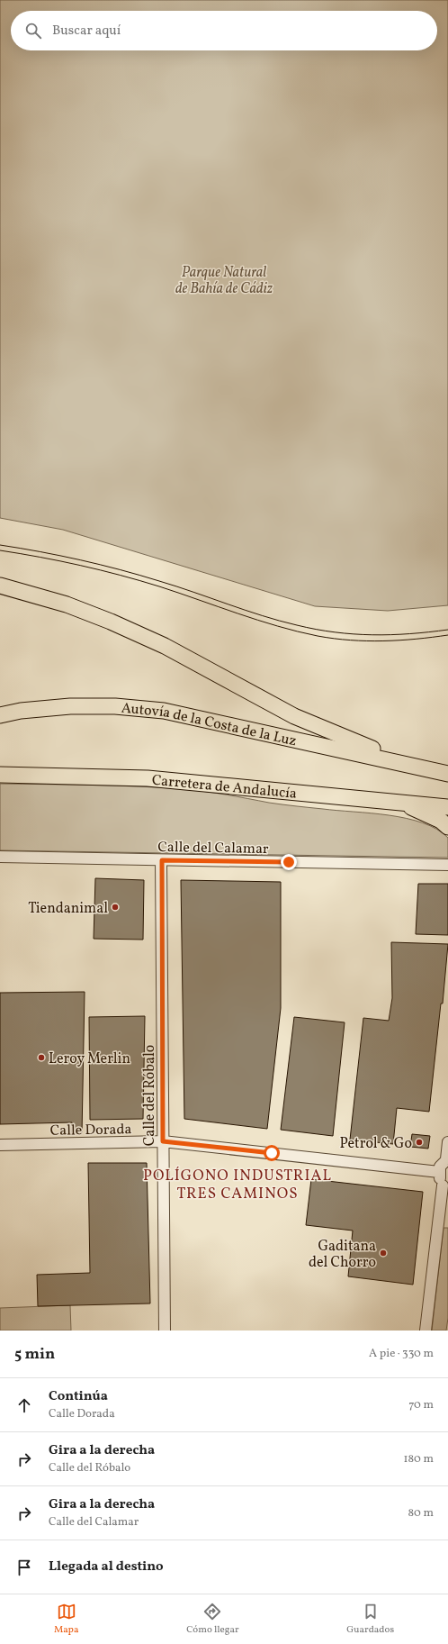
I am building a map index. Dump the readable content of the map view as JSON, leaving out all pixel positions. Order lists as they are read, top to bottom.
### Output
{
  "streets": {
    "highway": ["Autovía de la Costa de la Luz", "Carretera de Andalucía"],
    "street": ["Calle del Calamar", "Calle del Róbalo", "Calle Dorada"]
  },
  "crossings": [
    ["Calle del Calamar", "Calle del Róbalo"],
    ["Calle del Róbalo", "Calle Dorada"]
  ],
  "districts": ["POLÍGONO INDUSTRIAL TRES CAMINOS"],
  "parks": ["Parque Natural de Bahía de Cádiz"],
  "places": [
    "Tiendanimal",
    "Leroy Merlin",
    "Petrol & Go",
    "Gaditana del Chorro"
  ],
  "page": {
    "search": "Buscar aquí",
    "heading": ["5 min", "A pie · 330 m"],
    "list": [
      ["Continúa", "Calle Dorada", "70 m"],
      ["Gira a la derecha", "Calle del Róbalo", "180 m"],
      ["Gira a la derecha", "Calle del Calamar", "80 m"],
      "Llegada al destino"
    ],
    "nav": ["Mapa", "Cómo llegar", "Guardados"]
  }
}
